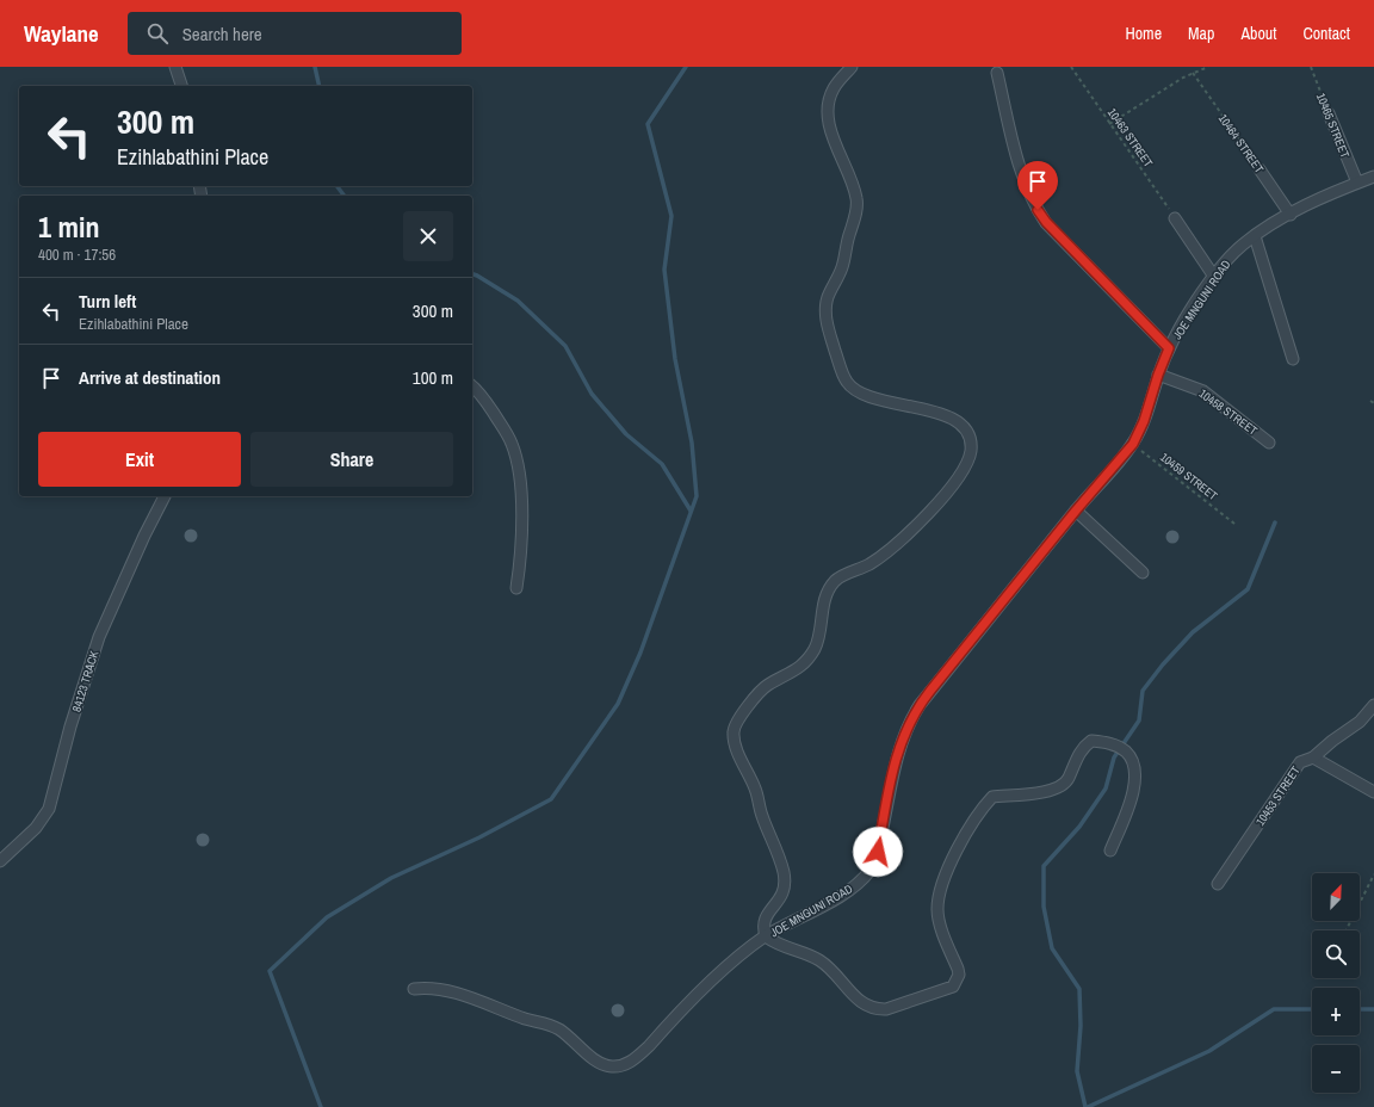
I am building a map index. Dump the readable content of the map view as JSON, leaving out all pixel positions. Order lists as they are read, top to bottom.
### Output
{
  "streets": {
    "street": [
      "10465 STREET",
      "10464 STREET",
      "JOE MNGUNI ROAD",
      "10458 STREET",
      "84123 TRACK",
      "10453 STREET"
    ],
    "path": ["10463 STREET", "10459 STREET"]
  },
  "crossings": [
    ["10465 STREET", "JOE MNGUNI ROAD"],
    ["10464 STREET", "JOE MNGUNI ROAD"],
    ["JOE MNGUNI ROAD", "10458 STREET"],
    ["JOE MNGUNI ROAD", "10459 STREET"]
  ],
  "north": "top right",
  "page": {
    "header": "Waylane",
    "search": "Search here",
    "nav": [
      "Home",
      "Map",
      "About",
      "Contact"
    ],
    "turn": ["300 m", "Ezihlabathini Place"],
    "heading": ["1 min", "400 m · 17:56"],
    "list": [
      {
        "name": "Turn left",
        "note": "Ezihlabathini Place",
        "value": "300 m"
      },
      {
        "name": "Arrive at destination",
        "value": "100 m"
      }
    ],
    "buttons": ["Exit", "Share"],
    "map_buttons": ["+", "−"]
  }
}
